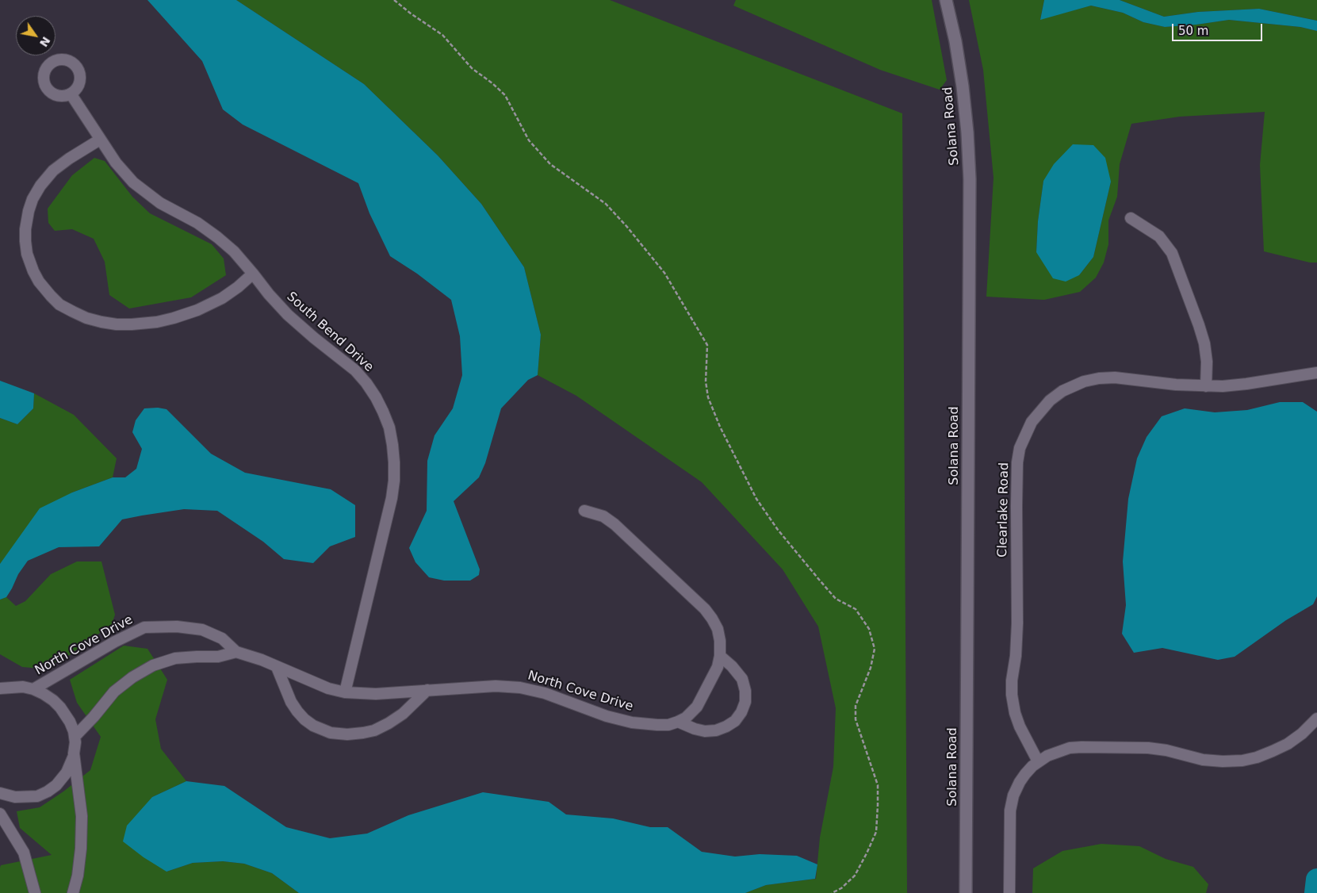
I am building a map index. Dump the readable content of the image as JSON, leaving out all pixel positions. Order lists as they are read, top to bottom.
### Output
{
  "streets": {
    "street": [
      "Solana Road",
      "South Bend Drive",
      "Clearlake Road",
      "North Cove Drive"
    ]
  },
  "crossings": [
    ["South Bend Drive", "North Cove Drive"]
  ],
  "scale_bar": "50 m",
  "north": "bottom right"
}
